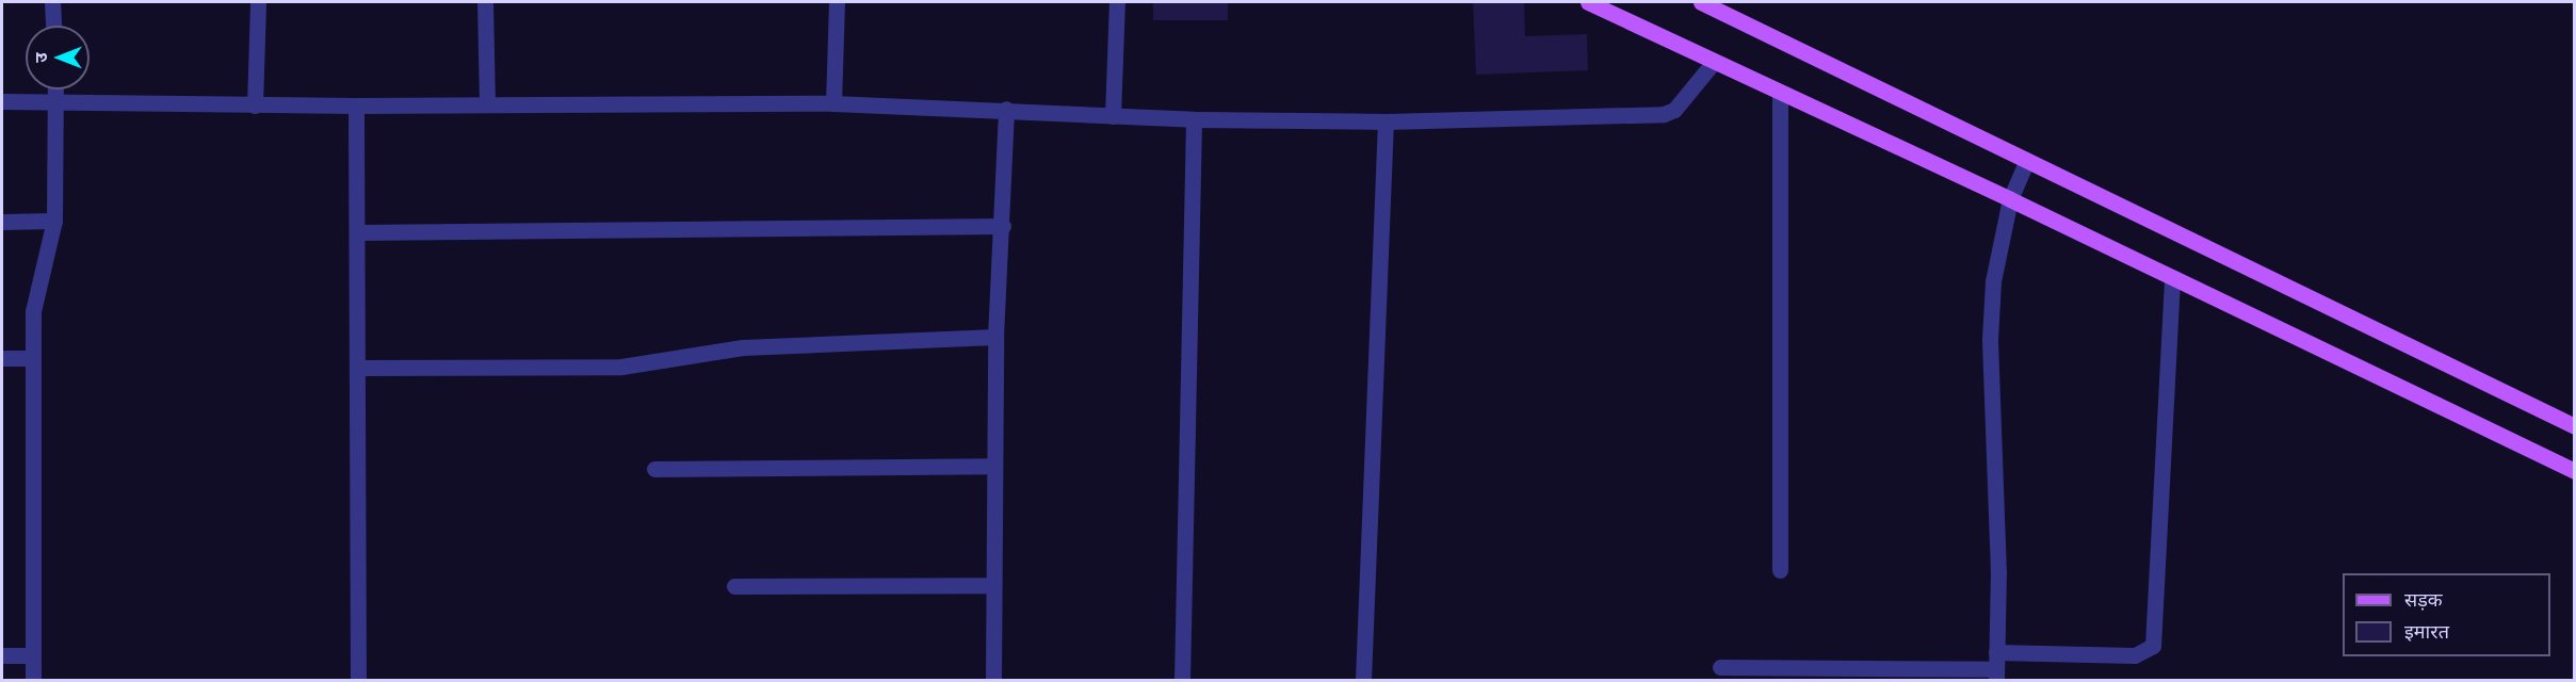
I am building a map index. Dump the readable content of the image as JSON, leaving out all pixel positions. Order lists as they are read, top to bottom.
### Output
{
  "legend": ["सड़क", "इमारत"],
  "north": "left"
}
